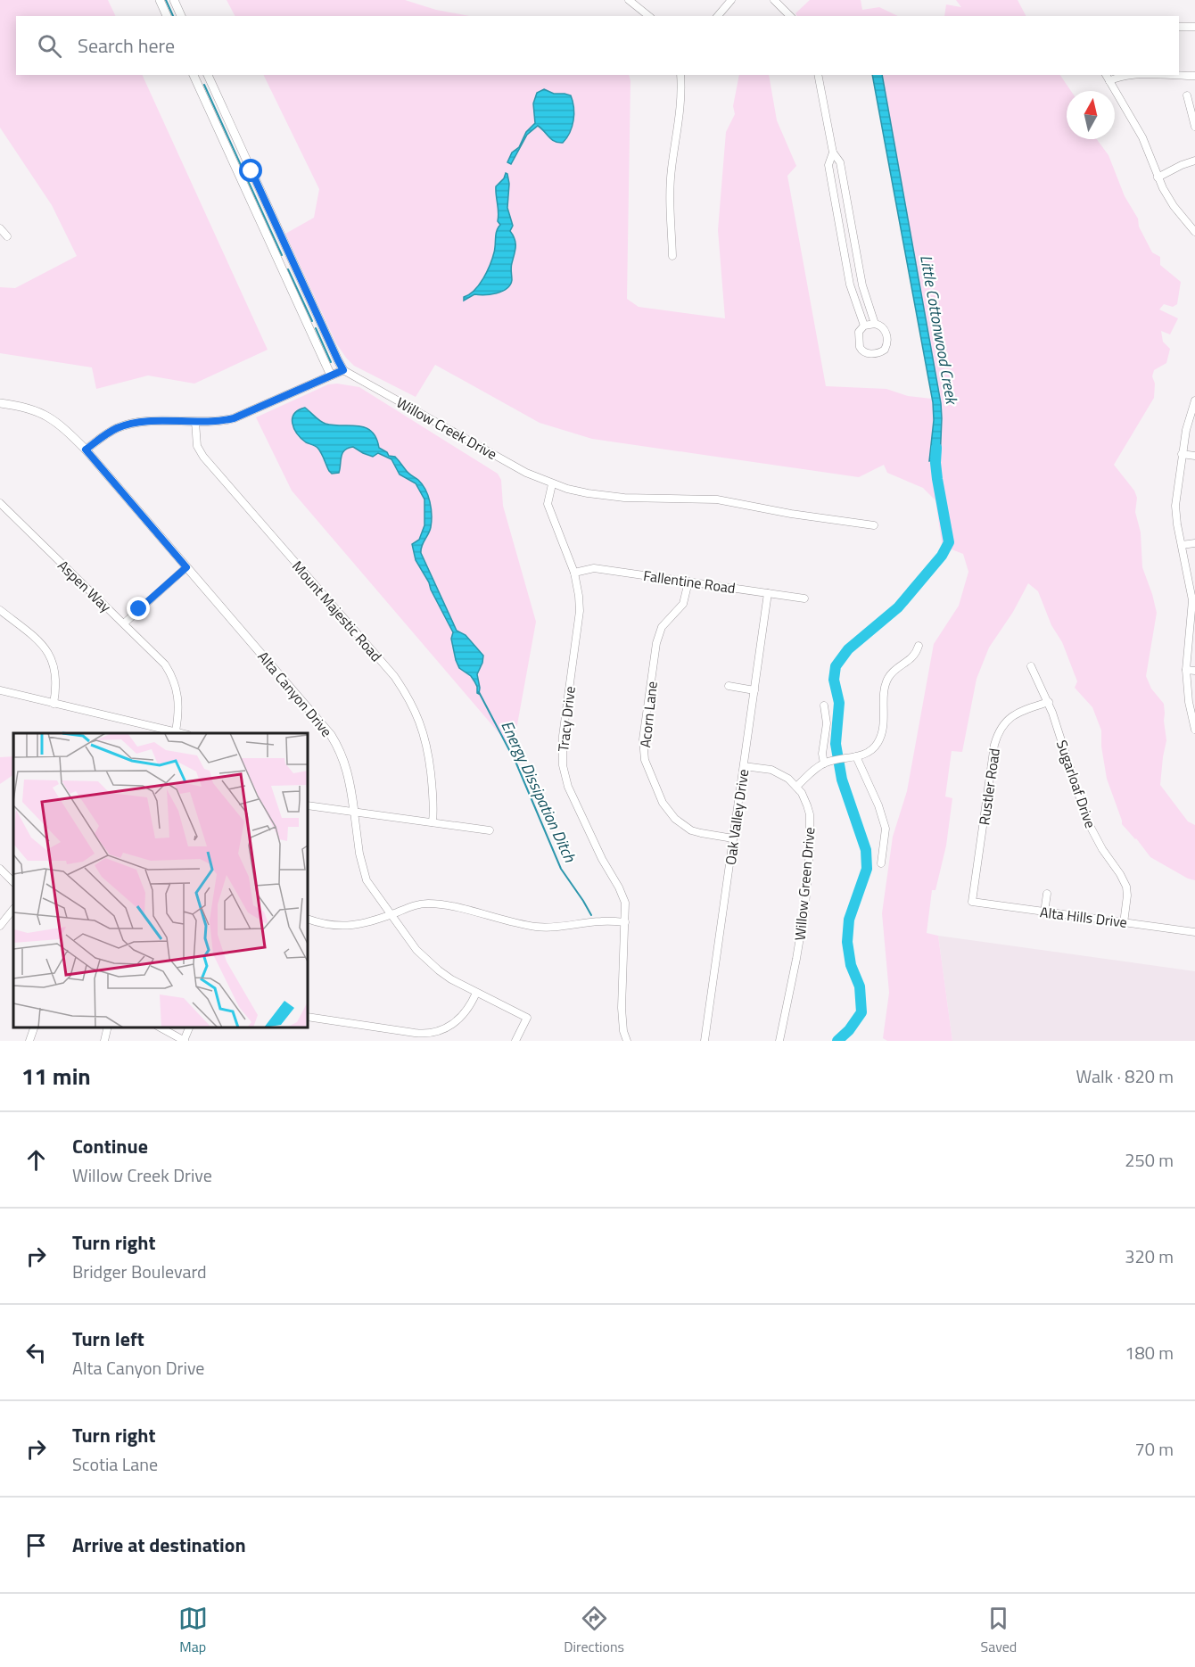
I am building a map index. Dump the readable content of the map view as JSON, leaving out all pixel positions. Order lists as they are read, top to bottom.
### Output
{
  "streets": {
    "street": [
      "Willow Creek Drive",
      "Fallentine Road",
      "Aspen Way",
      "Mount Majestic Road",
      "Alta Canyon Drive",
      "Acorn Lane",
      "Tracy Drive",
      "Sugarloaf Drive",
      "Rustler Road",
      "Oak Valley Drive",
      "Willow Green Drive",
      "Alta Hills Drive"
    ]
  },
  "crossings": [
    ["Willow Creek Drive", "Tracy Drive"],
    ["Fallentine Road", "Acorn Lane"],
    ["Fallentine Road", "Tracy Drive"],
    ["Fallentine Road", "Oak Valley Drive"],
    ["Acorn Lane", "Oak Valley Drive"],
    ["Sugarloaf Drive", "Rustler Road"],
    ["Sugarloaf Drive", "Alta Hills Drive"],
    ["Rustler Road", "Alta Hills Drive"],
    ["Oak Valley Drive", "Willow Green Drive"]
  ],
  "water": ["Little Cottonwood Creek", "Energy Dissipation Ditch"],
  "north": "top",
  "page": {
    "search": "Search here",
    "heading": ["11 min", "Walk · 820 m"],
    "list": [
      ["Continue", "Willow Creek Drive", "250 m"],
      ["Turn right", "Bridger Boulevard", "320 m"],
      ["Turn left", "Alta Canyon Drive", "180 m"],
      ["Turn right", "Scotia Lane", "70 m"],
      "Arrive at destination"
    ],
    "nav": ["Map", "Directions", "Saved"]
  }
}
